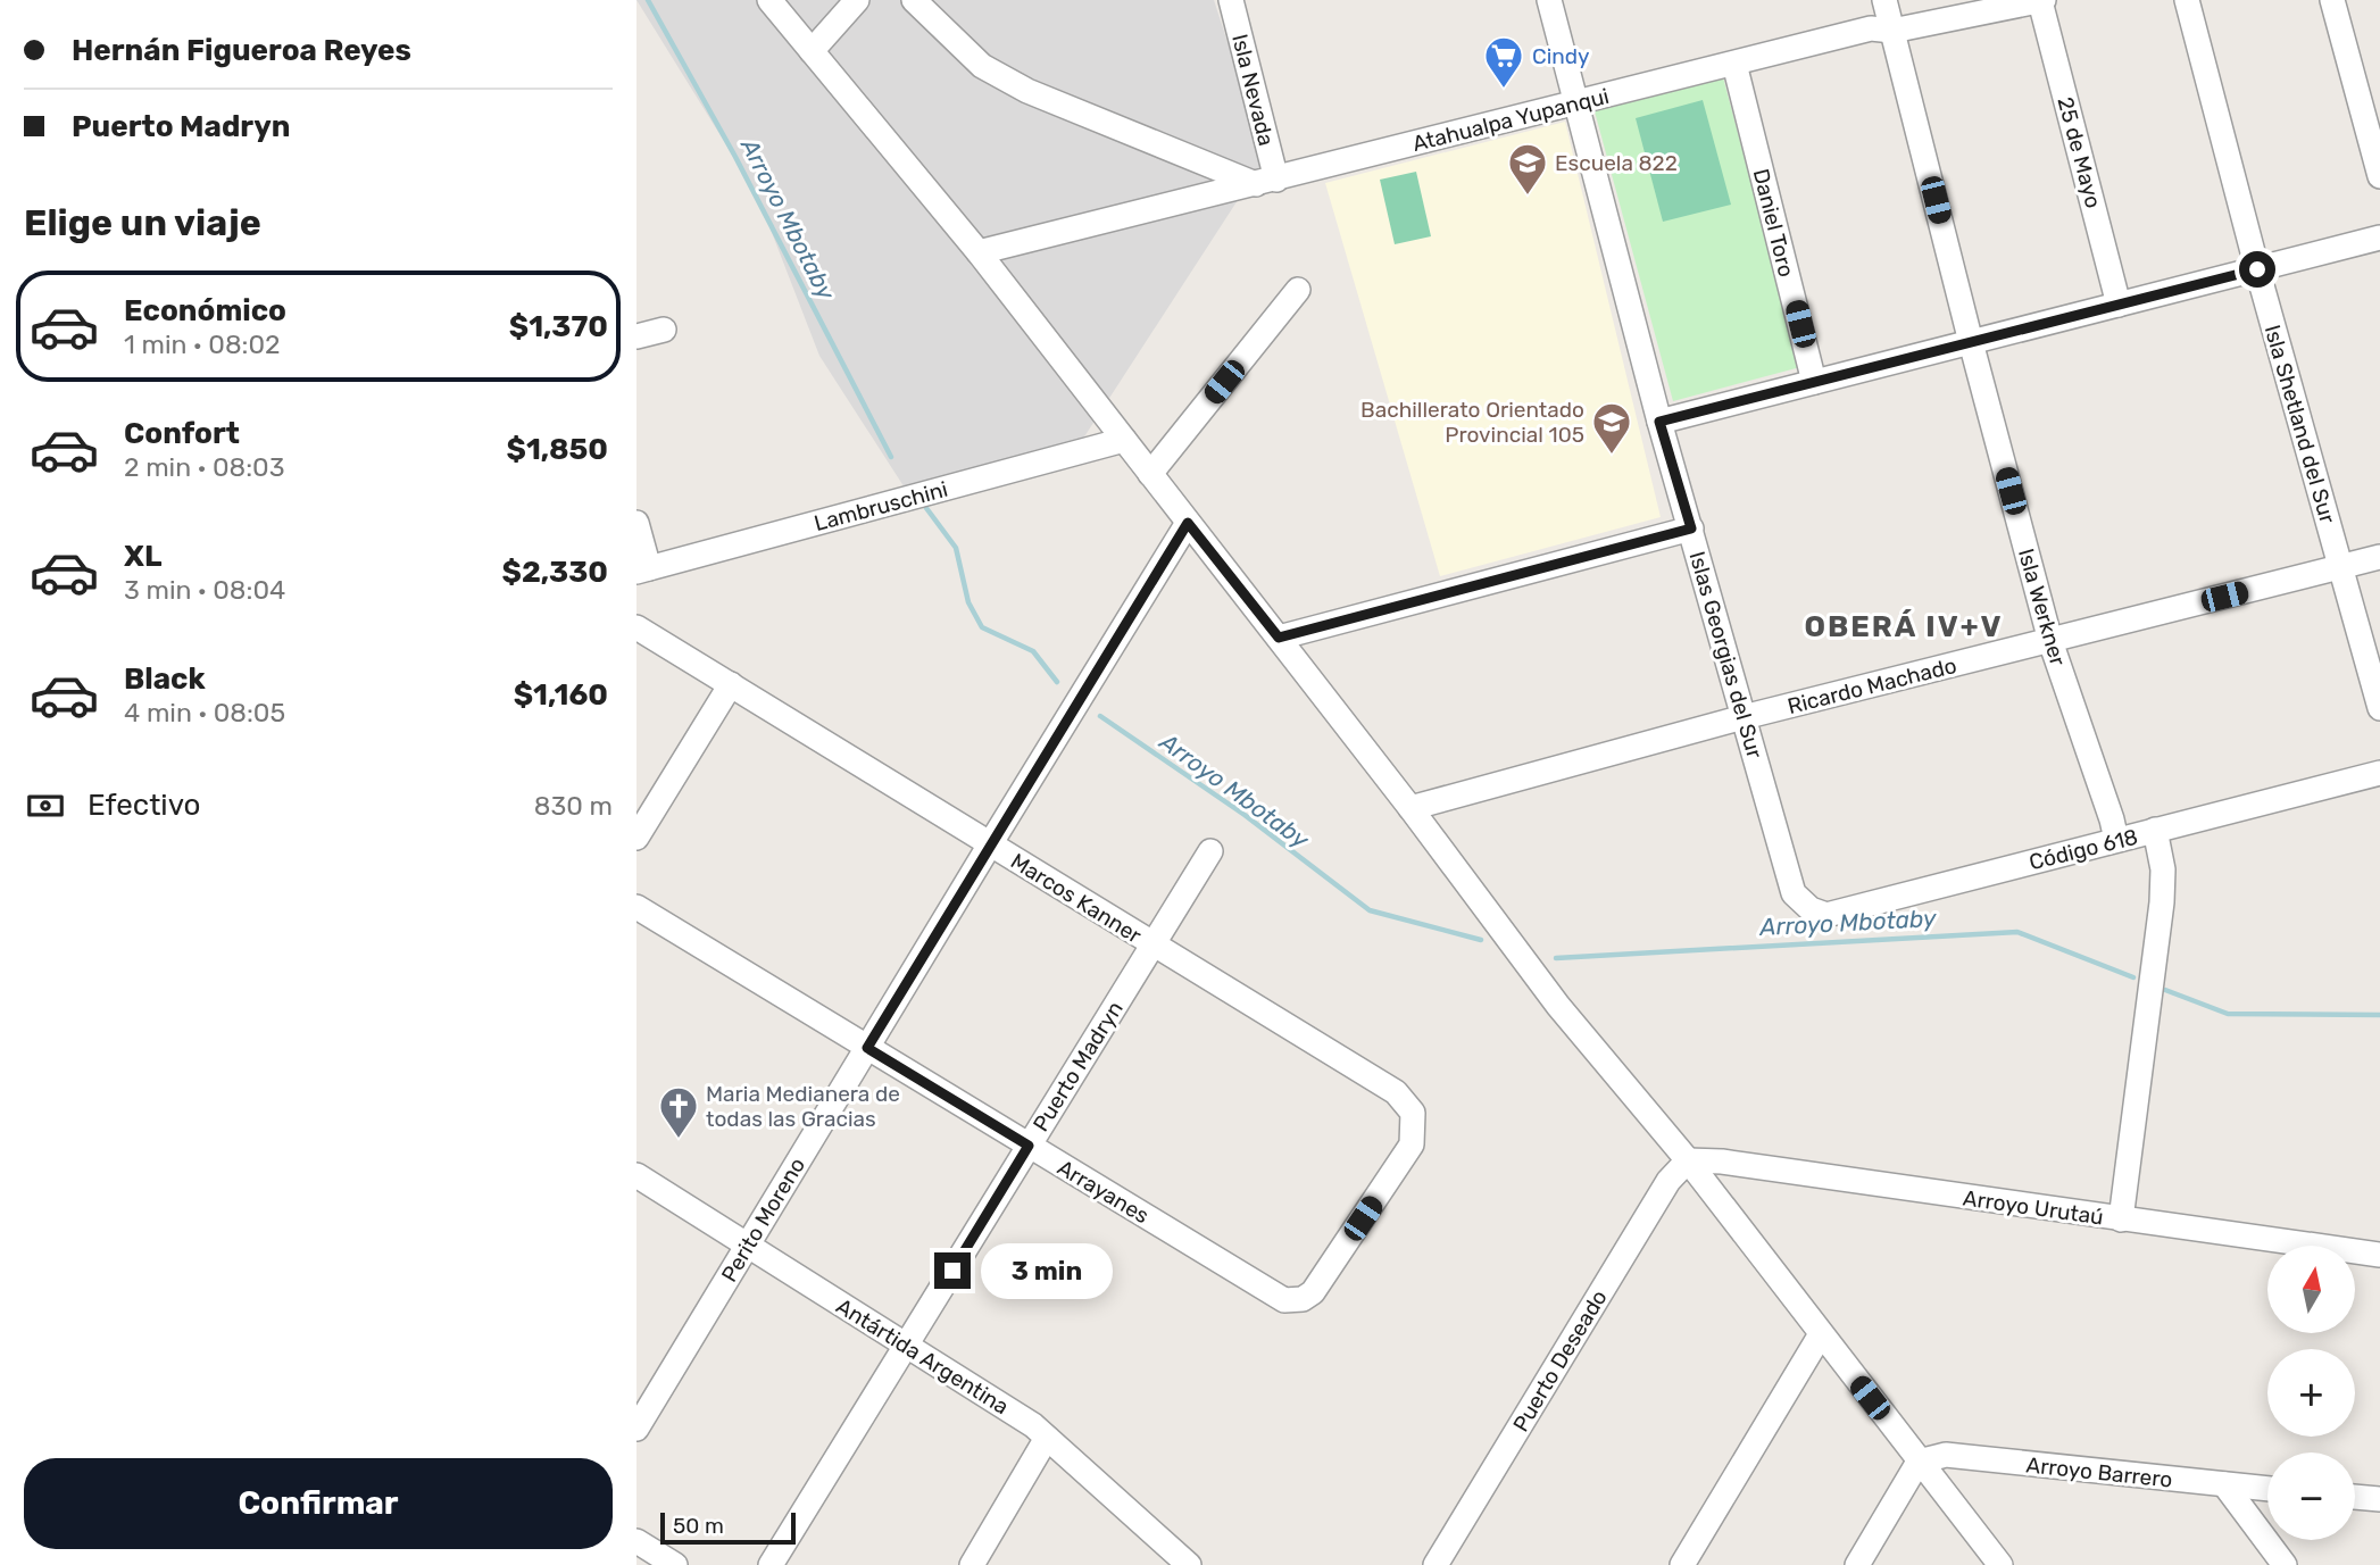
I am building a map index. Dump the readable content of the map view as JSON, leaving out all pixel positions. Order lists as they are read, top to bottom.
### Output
{
  "streets": {
    "street": [
      "Isla Nevada",
      "Atahualpa Yupanqui",
      "25 de Mayo",
      "Daniel Toro",
      "Isla Shetland del Sur",
      "Lambruschini",
      "Isla Werkner",
      "Islas Georgias del Sur",
      "Ricardo Machado",
      "Código 618",
      "Marcos Kanner",
      "Puerto Madryn",
      "Arrayanes",
      "Arroyo Urutaú",
      "Perito Moreno",
      "Antártida Argentina",
      "Puerto Deseado",
      "Arroyo Barrero"
    ]
  },
  "crossings": [
    ["Isla Nevada", "Atahualpa Yupanqui"],
    ["Atahualpa Yupanqui", "25 de Mayo"],
    ["Atahualpa Yupanqui", "Daniel Toro"],
    ["Atahualpa Yupanqui", "Isla Werkner"],
    ["Atahualpa Yupanqui", "Islas Georgias del Sur"],
    ["Isla Shetland del Sur", "Ricardo Machado"],
    ["Isla Werkner", "Ricardo Machado"],
    ["Isla Werkner", "Código 618"],
    ["Islas Georgias del Sur", "Ricardo Machado"],
    ["Islas Georgias del Sur", "Código 618"],
    ["Marcos Kanner", "Puerto Madryn"],
    ["Marcos Kanner", "Arrayanes"],
    ["Marcos Kanner", "Perito Moreno"],
    ["Puerto Madryn", "Arrayanes"],
    ["Puerto Madryn", "Antártida Argentina"],
    ["Arrayanes", "Perito Moreno"],
    ["Arroyo Urutaú", "Puerto Deseado"],
    ["Perito Moreno", "Antártida Argentina"]
  ],
  "districts": ["OBERÁ IV+V"],
  "water": ["Arroyo Mbotaby"],
  "places": {
    "supermarket": ["Cindy"],
    "school or university": ["Escuela 822", "Bachillerato Orientado Provincial 105"],
    "church": ["Maria Medianera de todas las Gracias"]
  },
  "scale_bar": "50 m",
  "north": "top",
  "page": {
    "banner": ["Hernán Figueroa Reyes", "Puerto Madryn"],
    "heading": "Elige un viaje",
    "list": [
      {
        "name": "Económico",
        "note": "1 min · 08:02",
        "value": "$1,370"
      },
      {
        "name": "Confort",
        "note": "2 min · 08:03",
        "value": "$1,850"
      },
      {
        "name": "XL",
        "note": "3 min · 08:04",
        "value": "$2,330"
      },
      {
        "name": "Black",
        "note": "4 min · 08:05",
        "value": "$1,160"
      }
    ],
    "pay": ["Efectivo", "830 m"],
    "bubble": "3 min",
    "map_buttons": ["+", "−"],
    "buttons": "Confirmar",
    "scale": "50 m"
  }
}
